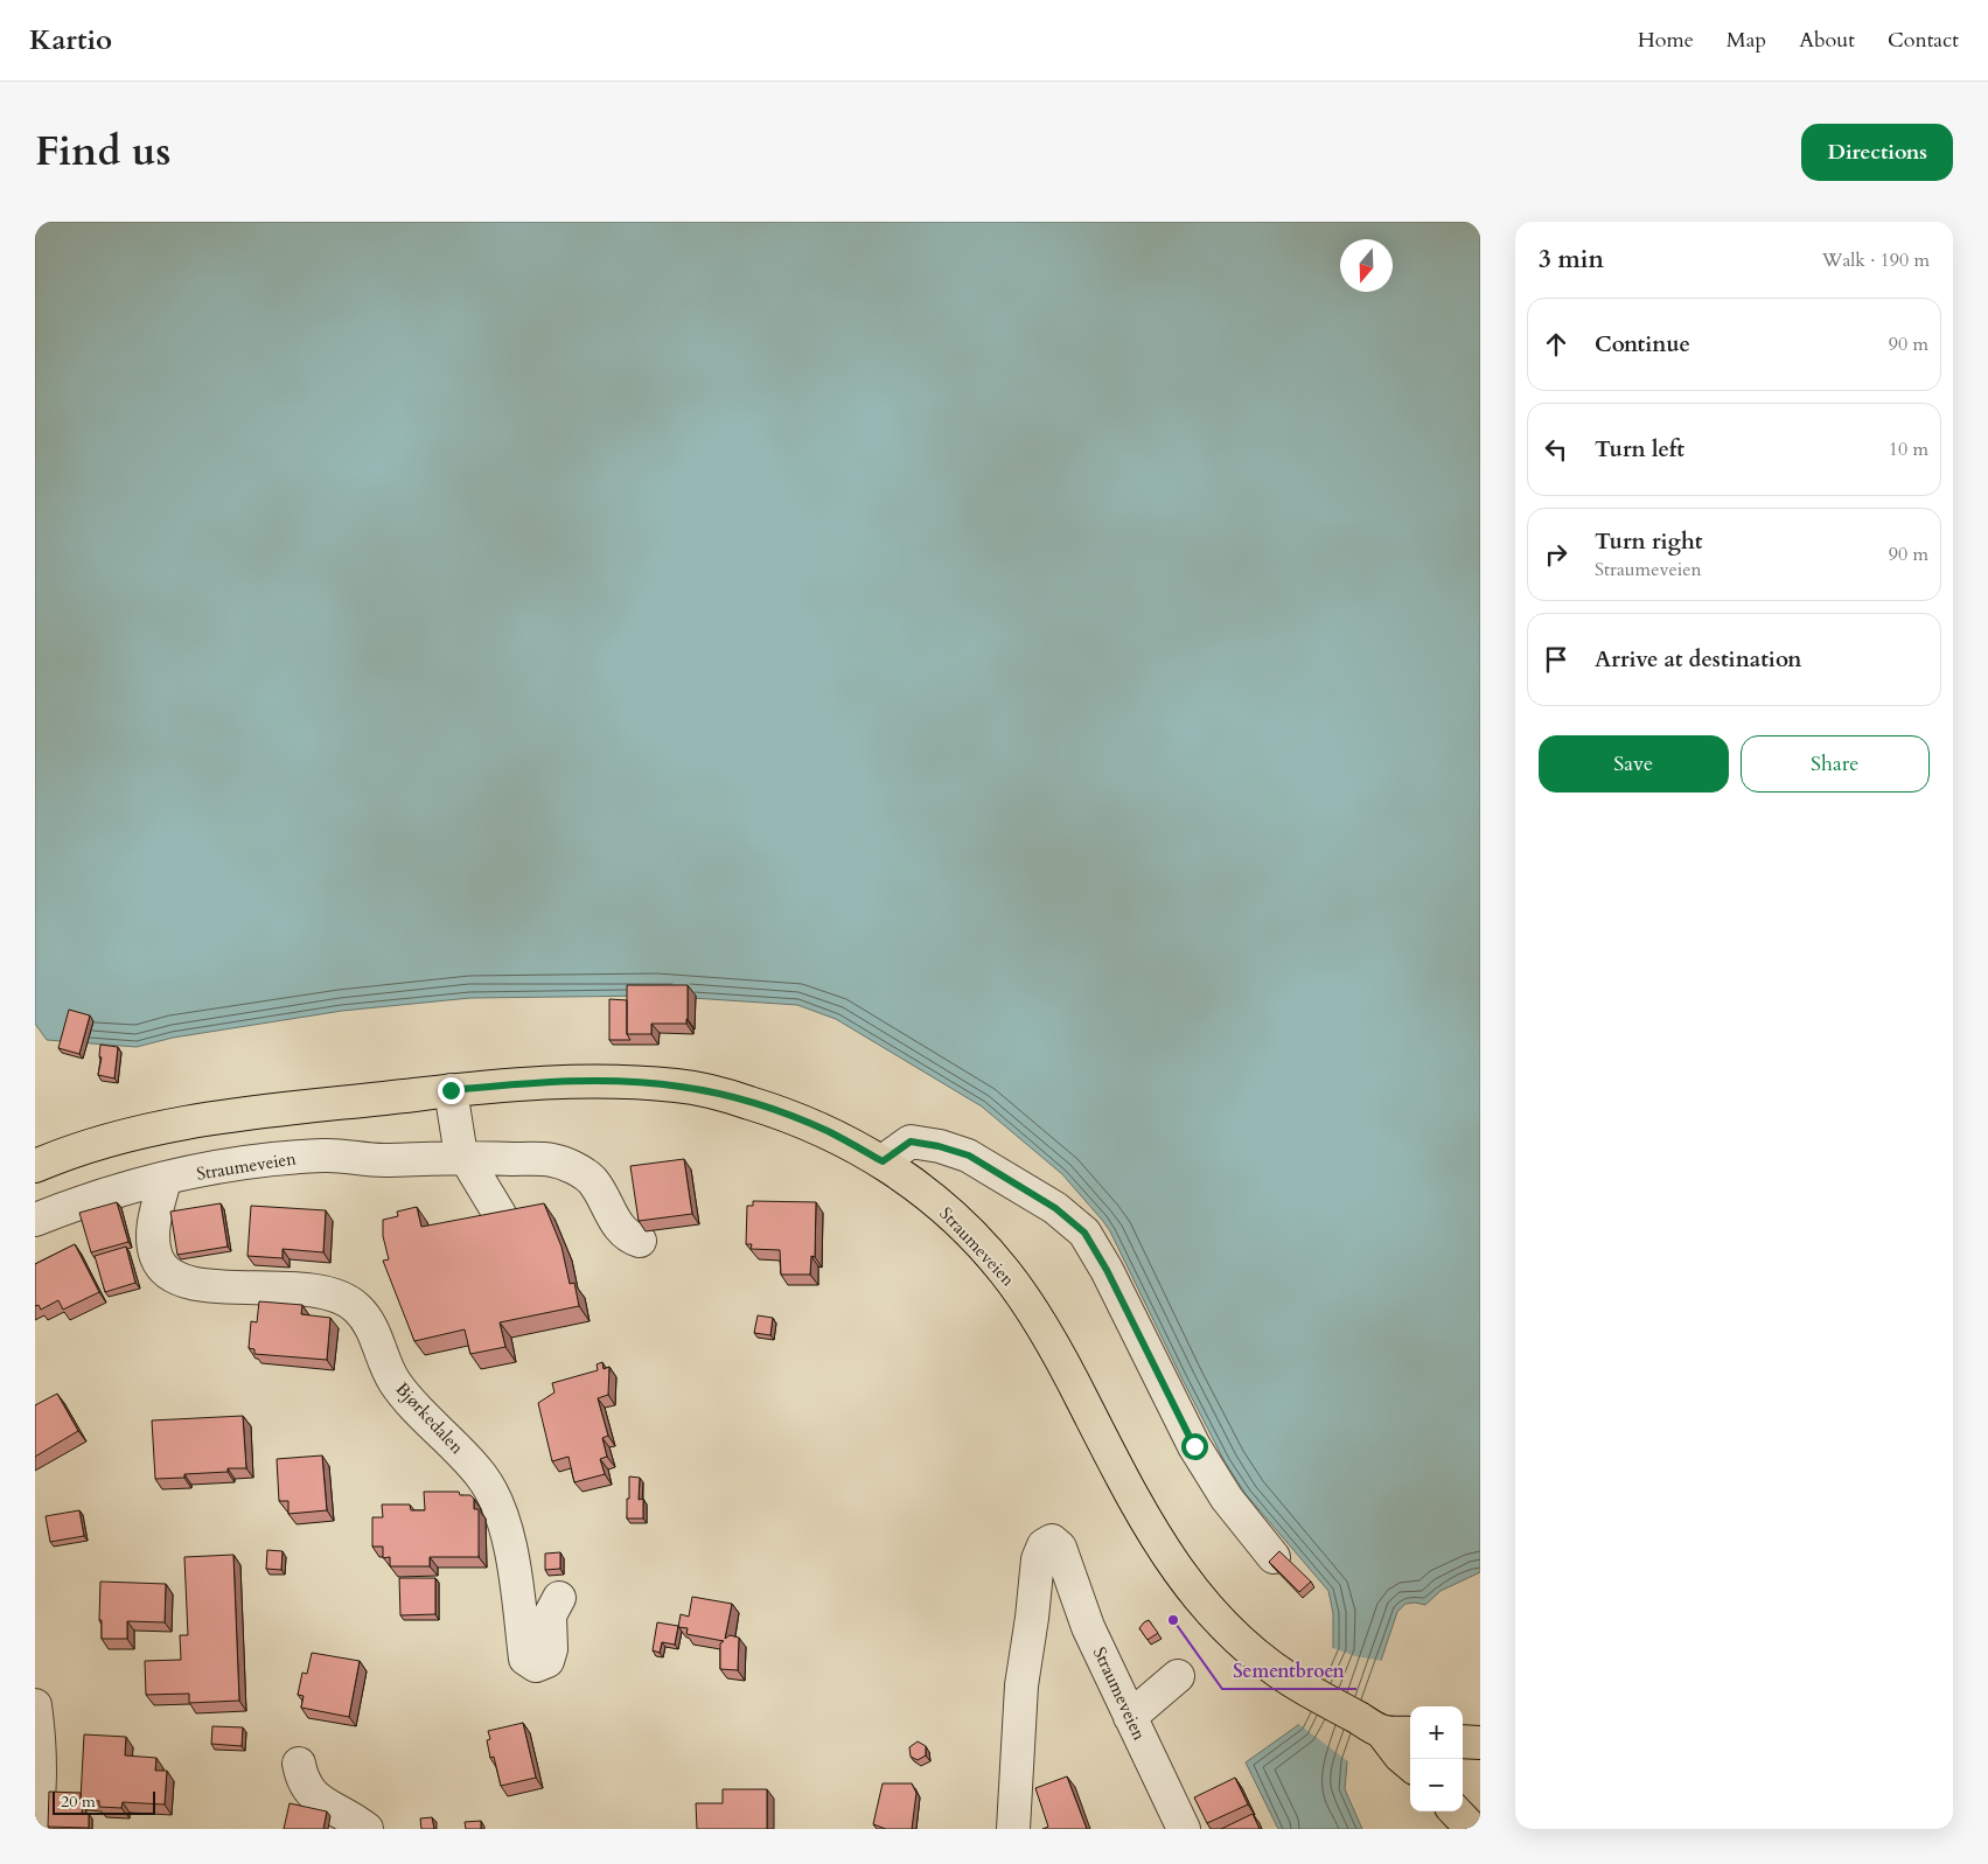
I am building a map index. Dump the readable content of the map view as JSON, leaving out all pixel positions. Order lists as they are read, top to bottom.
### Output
{
  "streets": {
    "main road": ["Straumeveien"],
    "street": ["Bjørkedalen"]
  },
  "crossings": [
    ["Straumeveien", "Bjørkedalen"]
  ],
  "places": ["Sementbroen"],
  "scale_bar": "20 m",
  "north": "bottom",
  "page": {
    "header": "Kartio",
    "nav": [
      "Home",
      "Map",
      "About",
      "Contact"
    ],
    "title": "Find us",
    "buttons": [
      "Directions",
      ["Save", "Share"]
    ],
    "heading": ["3 min", "Walk · 190 m"],
    "list": [
      ["Continue", "90 m"],
      ["Turn left", "10 m"],
      ["Turn right", "Straumeveien", "90 m"],
      "Arrive at destination"
    ],
    "map_buttons": ["+", "−"],
    "scale": "20 m"
  }
}
